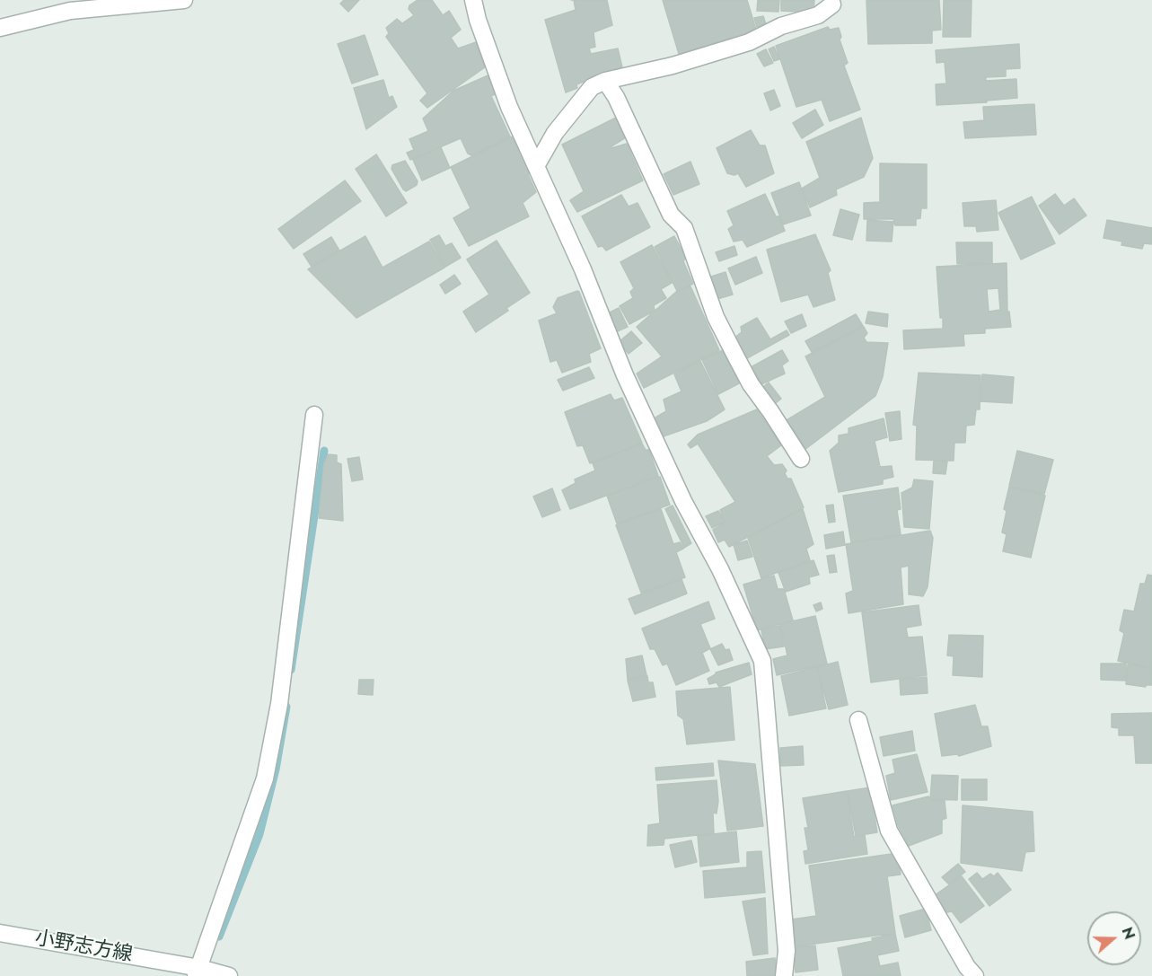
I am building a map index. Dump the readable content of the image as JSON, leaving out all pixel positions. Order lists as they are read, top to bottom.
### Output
{
  "streets": {
    "street": ["小野志方線"]
  },
  "north": "right"
}
